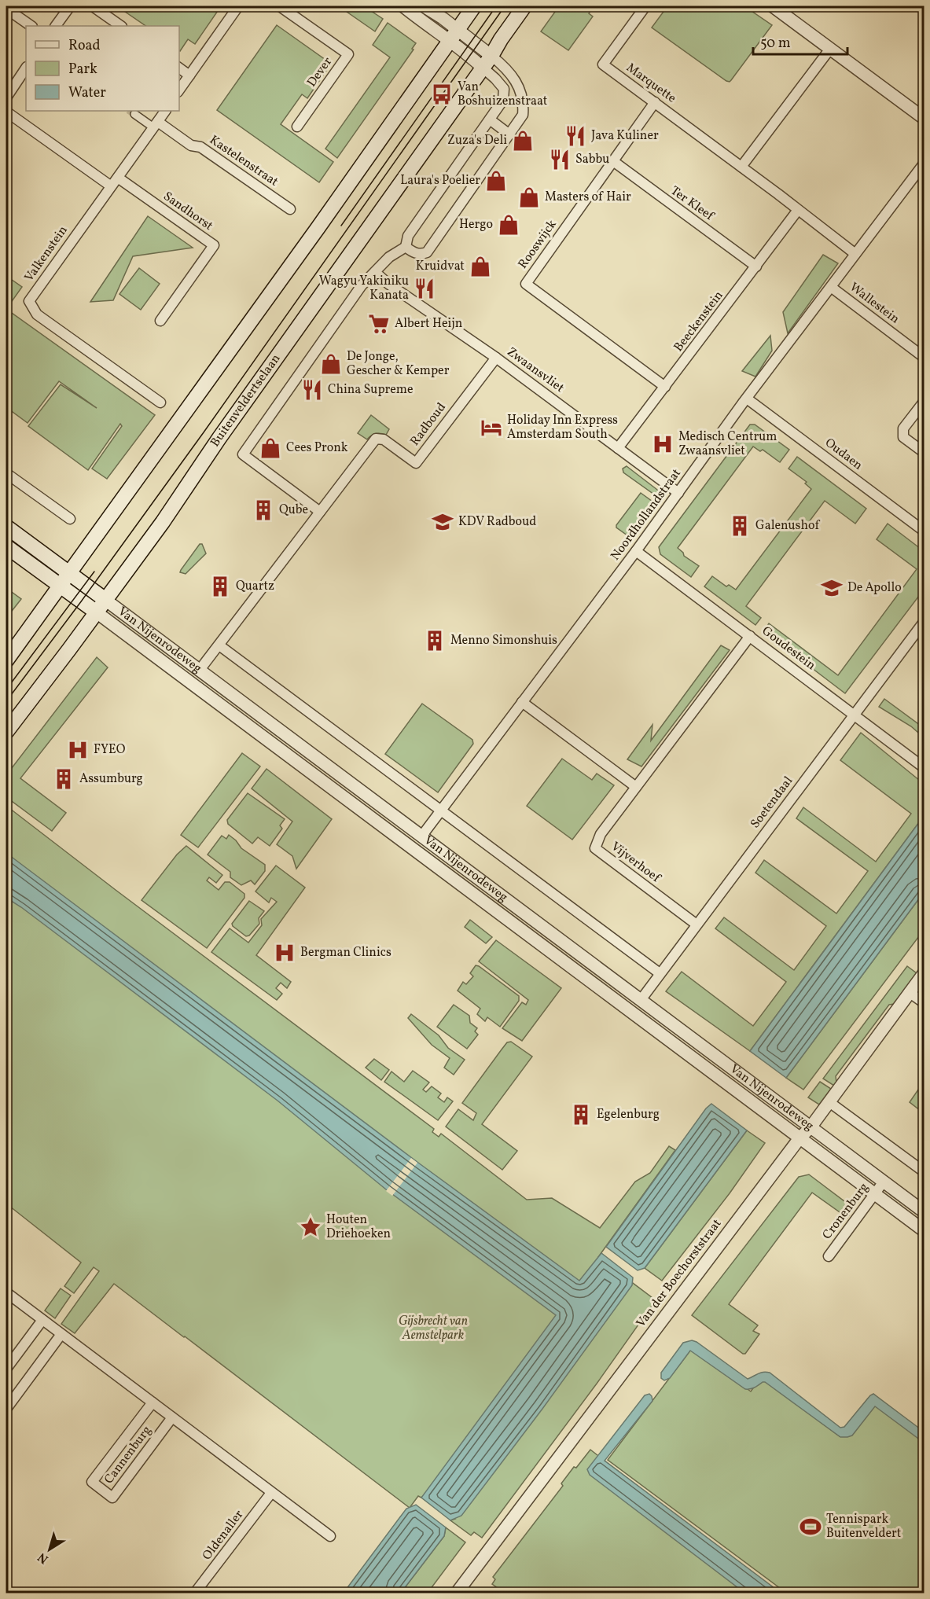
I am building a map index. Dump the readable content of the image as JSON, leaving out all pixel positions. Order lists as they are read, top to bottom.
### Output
{
  "streets": {
    "main road": ["Buitenveldertselaan", "Van Nijenrodeweg"],
    "street": [
      "Dever",
      "Marquette",
      "Kastelenstraat",
      "Ter Kleef",
      "Sandhorst",
      "Rooswijck",
      "Valkenstein",
      "Wallestein",
      "Beeckenstein",
      "Zwaansvliet",
      "Radboud",
      "Oudaen",
      "Noordhollandstraat",
      "Goudestein",
      "Soetendaal",
      "Vijverhoef",
      "Cronenburg",
      "Van der Boechorststraat",
      "Cannenburg",
      "Oldenaller"
    ]
  },
  "crossings": [
    ["Marquette", "Rooswijck"],
    ["Marquette", "Beeckenstein"],
    ["Marquette", "Noordhollandstraat"],
    ["Kastelenstraat", "Valkenstein"],
    ["Ter Kleef", "Rooswijck"],
    ["Ter Kleef", "Beeckenstein"],
    ["Sandhorst", "Valkenstein"],
    ["Rooswijck", "Beeckenstein"],
    ["Wallestein", "Noordhollandstraat"],
    ["Beeckenstein", "Zwaansvliet"],
    ["Zwaansvliet", "Radboud"],
    ["Zwaansvliet", "Noordhollandstraat"],
    ["Buitenveldertselaan", "Van Nijenrodeweg"],
    ["Radboud", "Van Nijenrodeweg"],
    ["Oudaen", "Noordhollandstraat"],
    ["Noordhollandstraat", "Van Nijenrodeweg"],
    ["Noordhollandstraat", "Goudestein"],
    ["Van Nijenrodeweg", "Soetendaal"],
    ["Van Nijenrodeweg", "Cronenburg"],
    ["Van Nijenrodeweg", "Van der Boechorststraat"],
    ["Goudestein", "Soetendaal"],
    ["Goudestein", "Vijverhoef"],
    ["Soetendaal", "Vijverhoef"]
  ],
  "parks": ["Gijsbrecht van Aemstelpark"],
  "places": {
    "bus stop": ["Van Boshuizenstraat"],
    "restaurant": [
      "Java Kuliner",
      "Sabbu",
      "Wagyu Yakiniku Kanata",
      "China Supreme"
    ],
    "shop": [
      "Zuza's Deli",
      "Laura's Poelier",
      "Masters of Hair",
      "Hergo",
      "Kruidvat",
      "De Jonge, Gescher & Kemper",
      "Cees Pronk"
    ],
    "supermarket": ["Albert Heijn"],
    "hotel": ["Holiday Inn Express Amsterdam South"],
    "hospital": ["Medisch Centrum Zwaansvliet", "FYEO", "Bergman Clinics"],
    "building": [
      "Qube",
      "Galenushof",
      "Quartz",
      "Menno Simonshuis",
      "Assumburg",
      "Egelenburg"
    ],
    "school or university": ["KDV Radboud", "De Apollo"],
    "place": ["Houten Driehoeken"],
    "sports": ["Tennispark Buitenveldert"]
  },
  "legend": ["Road", "Park", "Water"],
  "scale_bar": "50 m",
  "north": "bottom left"
}
